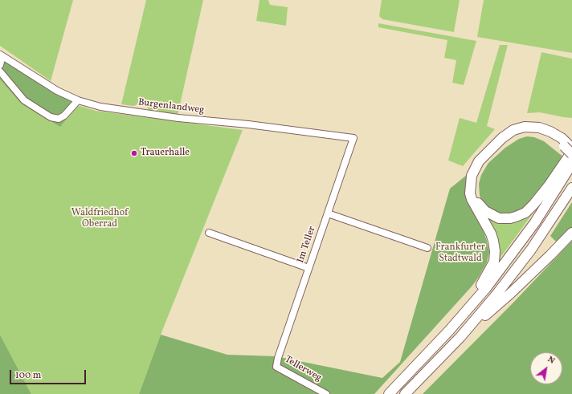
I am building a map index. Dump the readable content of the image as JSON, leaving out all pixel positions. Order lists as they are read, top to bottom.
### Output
{
  "streets": {
    "street": ["Burgenlandweg", "Im Teller", "Tellerweg"]
  },
  "crossings": [
    ["Burgenlandweg", "Im Teller"],
    ["Im Teller", "Tellerweg"]
  ],
  "parks": ["Waldfriedhof Oberrad", "Frankfurter Stadtwald"],
  "places": ["Trauerhalle"],
  "scale_bar": "100 m",
  "north": "top right"
}
